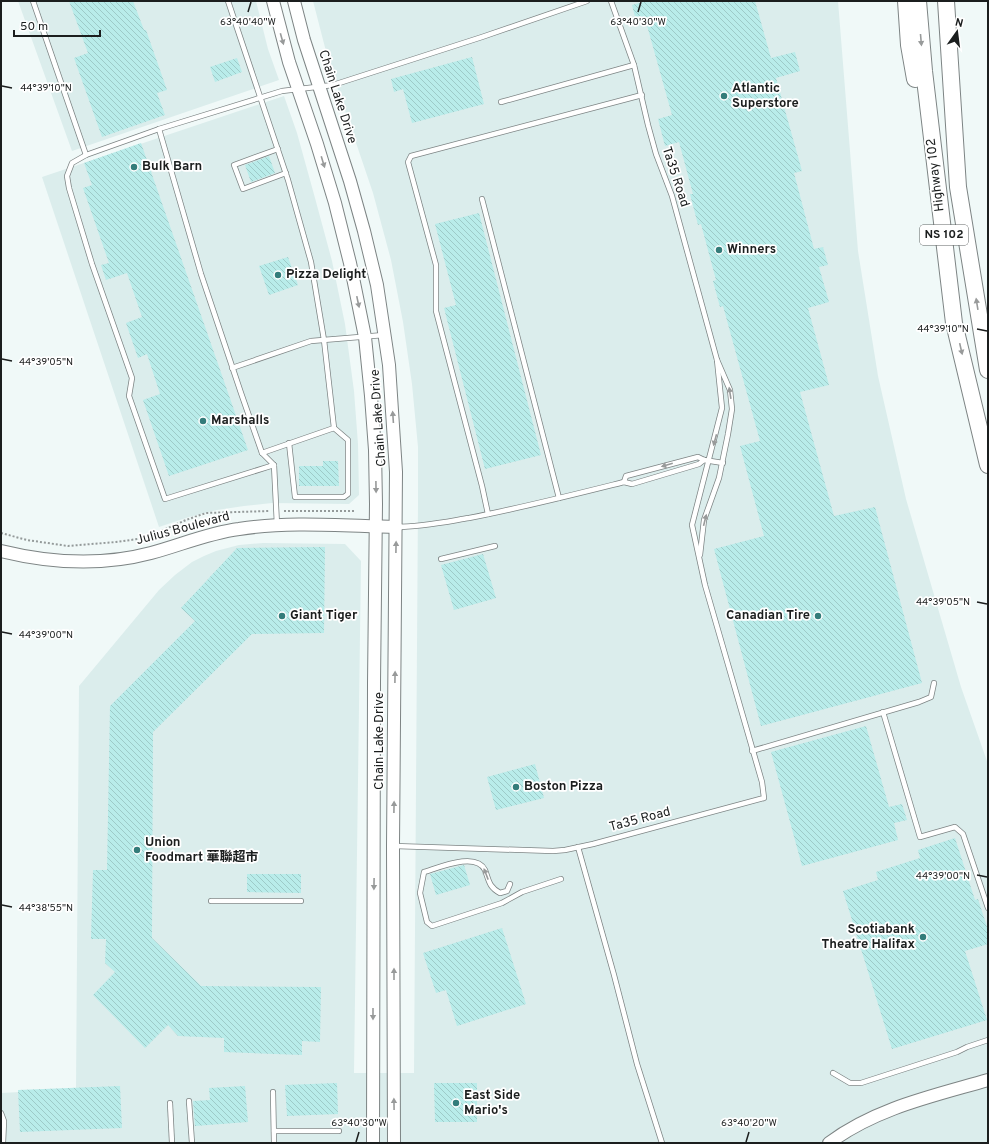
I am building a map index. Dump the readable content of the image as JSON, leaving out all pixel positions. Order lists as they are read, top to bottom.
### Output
{
  "streets": {
    "highway": ["Highway 102", "NS 102"],
    "street": ["Chain Lake Drive", "Julius Boulevard"],
    "lane": ["Ta35 Road"]
  },
  "crossings": [
    ["Chain Lake Drive", "Julius Boulevard"]
  ],
  "places": [
    "Atlantic Superstore",
    "Bulk Barn",
    "Winners",
    "Pizza Delight",
    "Marshalls",
    "Giant Tiger",
    "Canadian Tire",
    "Boston Pizza",
    "Union Foodmart 華聯超市",
    "Scotiabank Theatre Halifax",
    "East Side Mario's"
  ],
  "scale_bar": "50 m",
  "north": "top",
  "coordinates": [
    "63°40'40\"W",
    "63°40'30\"W",
    "44°39'10\"N",
    "44°39'05\"N",
    "44°39'00\"N",
    "44°38'55\"N",
    "63°40'20\"W"
  ]
}
